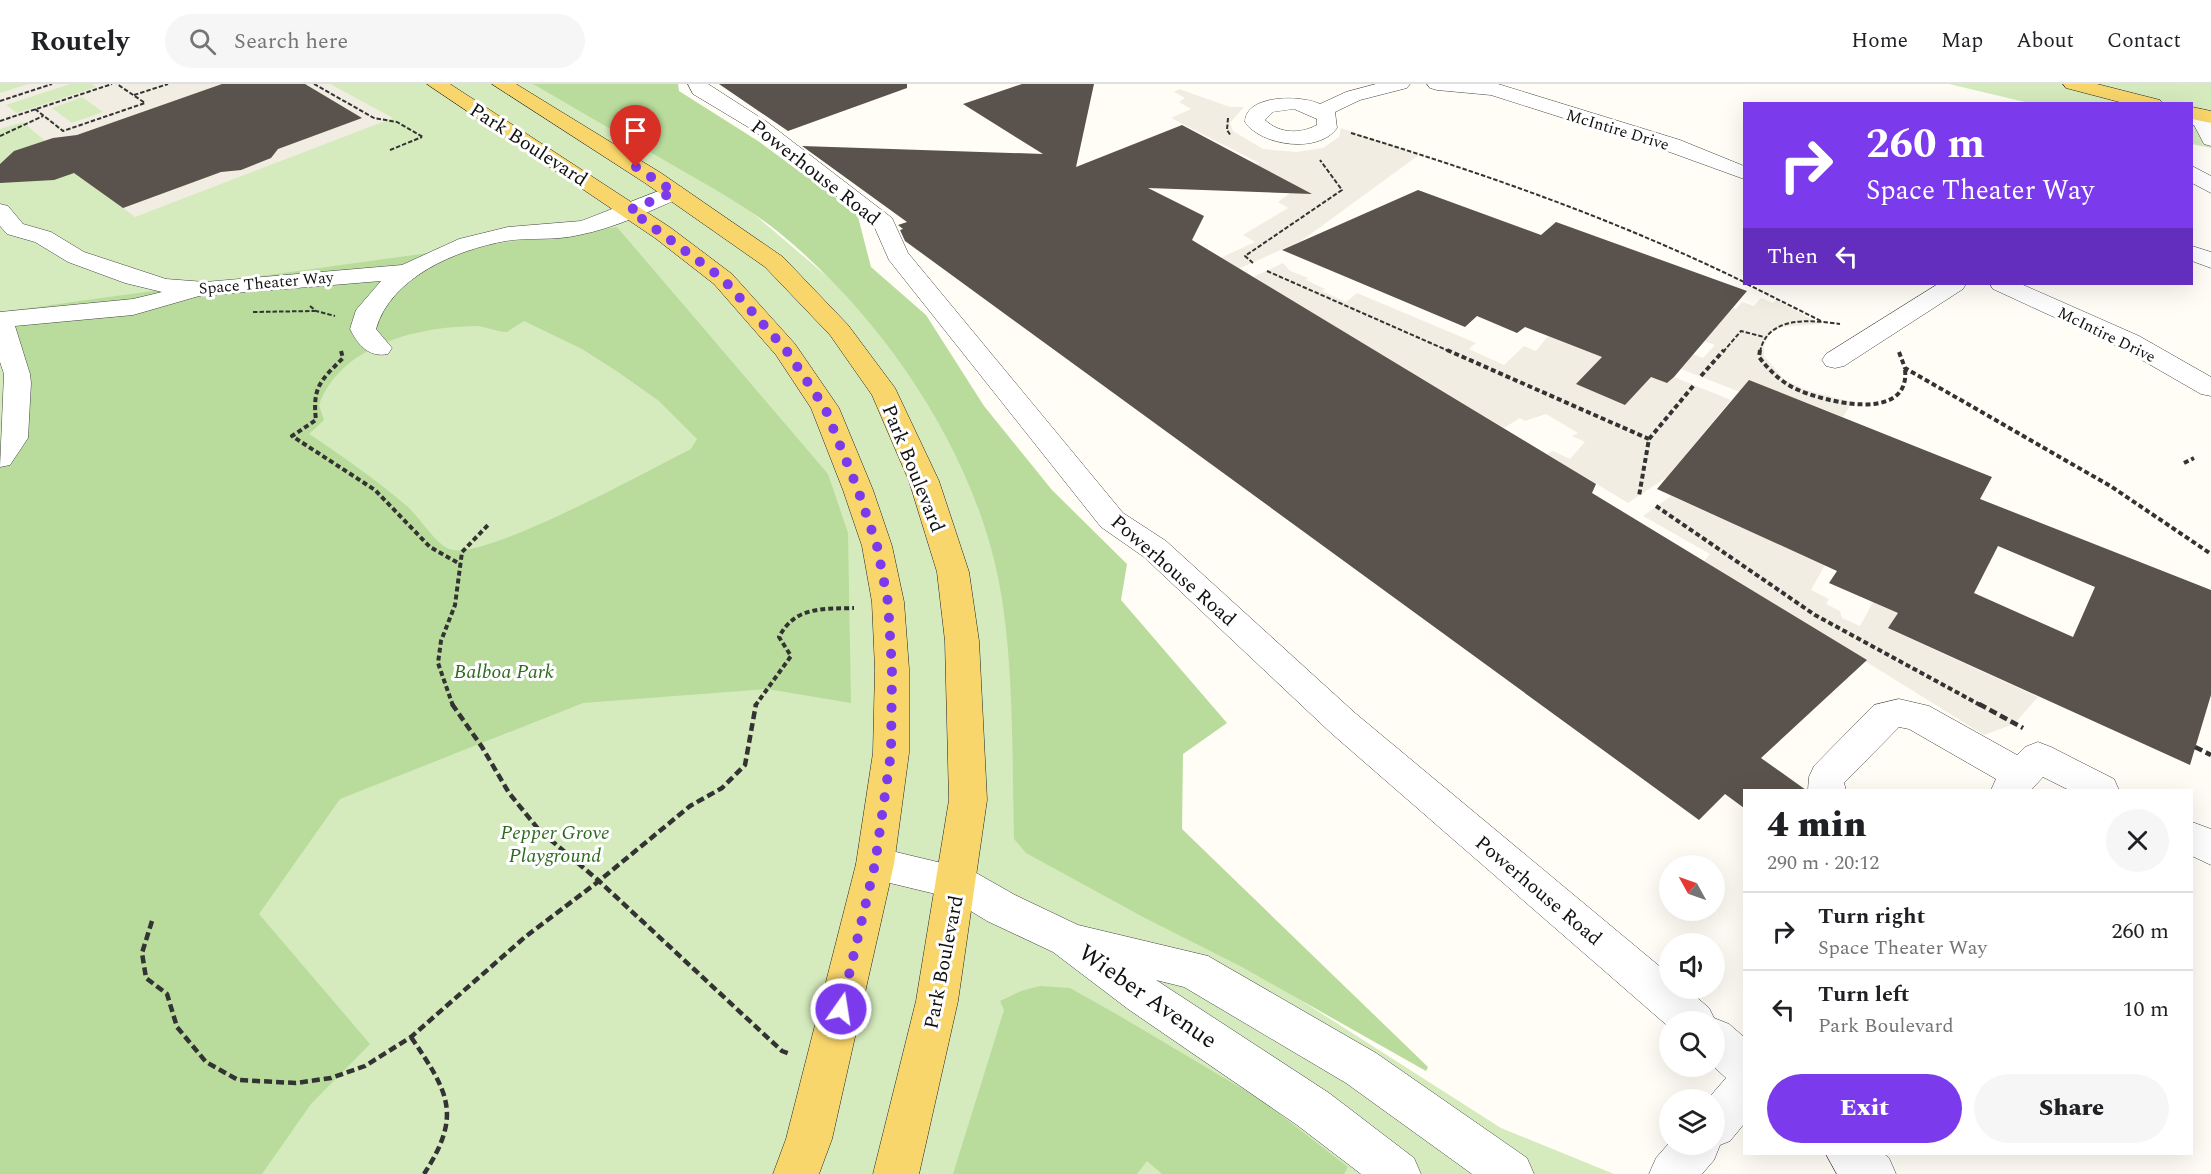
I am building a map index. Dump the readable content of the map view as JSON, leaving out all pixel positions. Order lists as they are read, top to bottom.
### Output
{
  "streets": {
    "main road": ["Park Boulevard"],
    "street": [
      "McIntire Drive",
      "Powerhouse Road",
      "Space Theater Way",
      "Wieber Avenue"
    ]
  },
  "crossings": [
    ["Park Boulevard", "Space Theater Way"],
    ["Park Boulevard", "Wieber Avenue"]
  ],
  "parks": ["Balboa Park", "Pepper Grove Playground"],
  "north": "top left",
  "page": {
    "header": "Routely",
    "search": "Search here",
    "nav": [
      "Home",
      "Map",
      "About",
      "Contact"
    ],
    "turn": ["260 m", "Space Theater Way"],
    "then": "Then",
    "heading": ["4 min", "290 m · 20:12"],
    "list": [
      {
        "name": "Turn right",
        "note": "Space Theater Way",
        "value": "260 m"
      },
      {
        "name": "Turn left",
        "note": "Park Boulevard",
        "value": "10 m"
      }
    ],
    "buttons": ["Exit", "Share"]
  }
}
